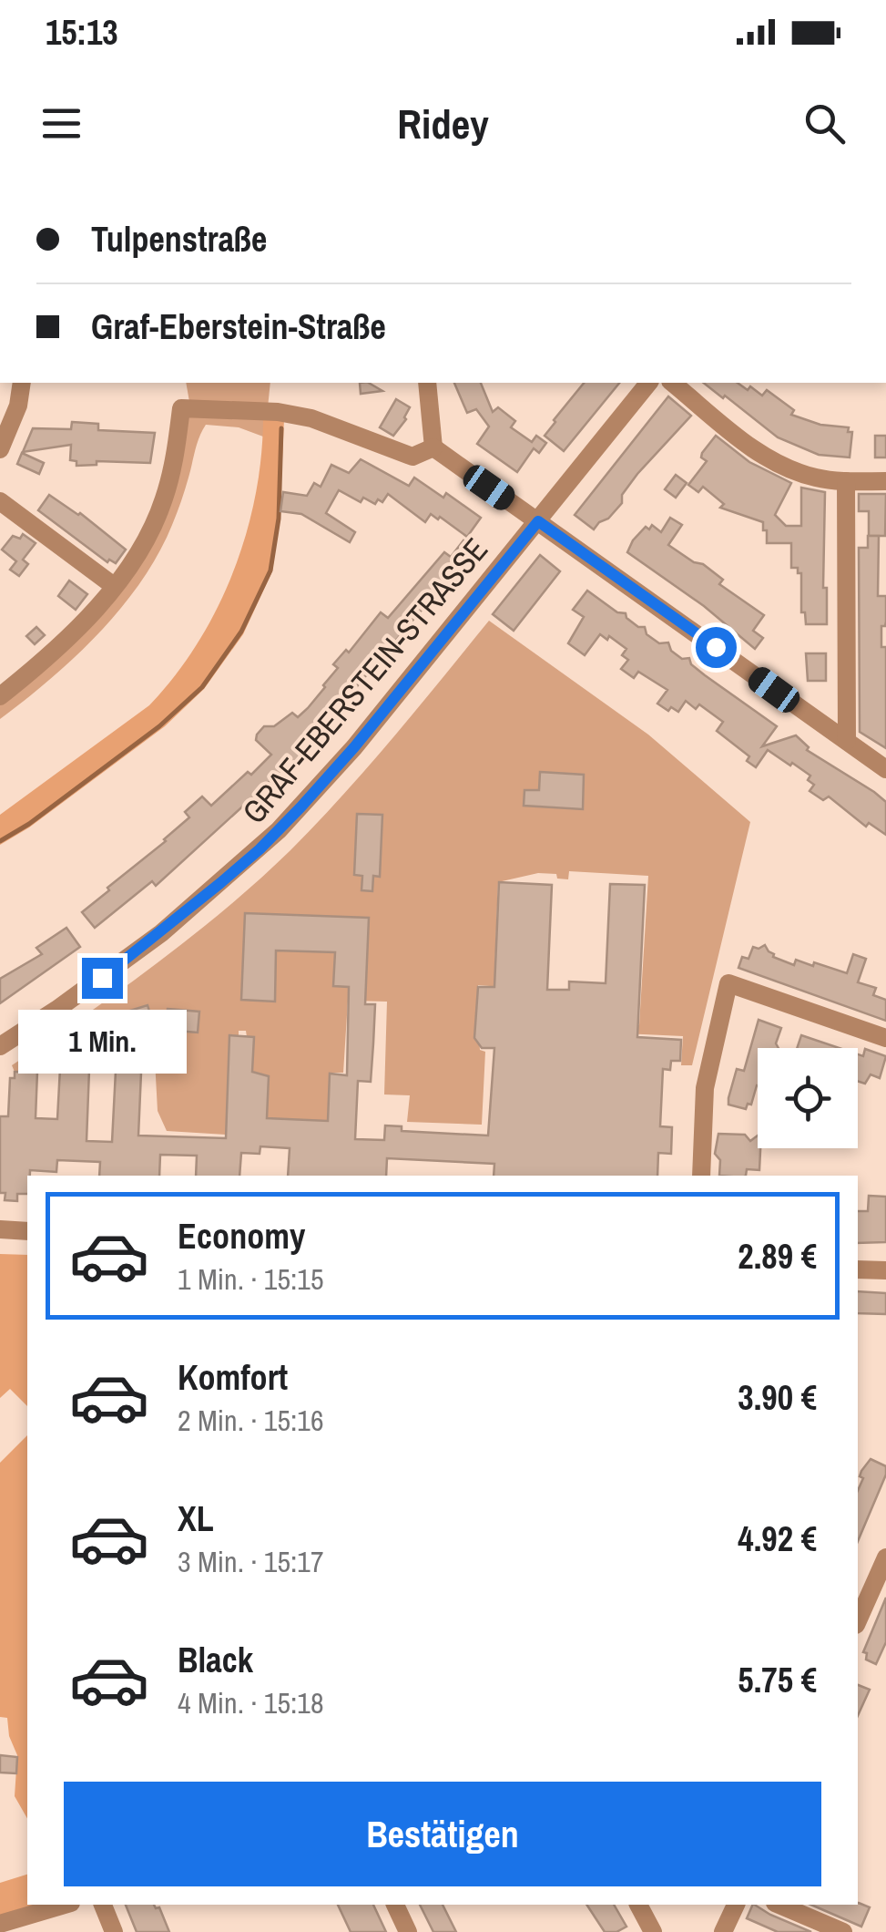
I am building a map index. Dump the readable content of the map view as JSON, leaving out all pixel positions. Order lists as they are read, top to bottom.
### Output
{
  "streets": {
    "street": ["GRAF-EBERSTEIN-STRASSE"]
  },
  "page": {
    "status": "15:13",
    "header": "Ridey",
    "banner": ["Tulpenstraße", "Graf-Eberstein-Straße"],
    "bubble": "1 Min.",
    "list": [
      {
        "name": "Economy",
        "note": "1 Min. · 15:15",
        "value": "2.89 €"
      },
      {
        "name": "Komfort",
        "note": "2 Min. · 15:16",
        "value": "3.90 €"
      },
      {
        "name": "XL",
        "note": "3 Min. · 15:17",
        "value": "4.92 €"
      },
      {
        "name": "Black",
        "note": "4 Min. · 15:18",
        "value": "5.75 €"
      }
    ],
    "buttons": "Bestätigen"
  }
}
